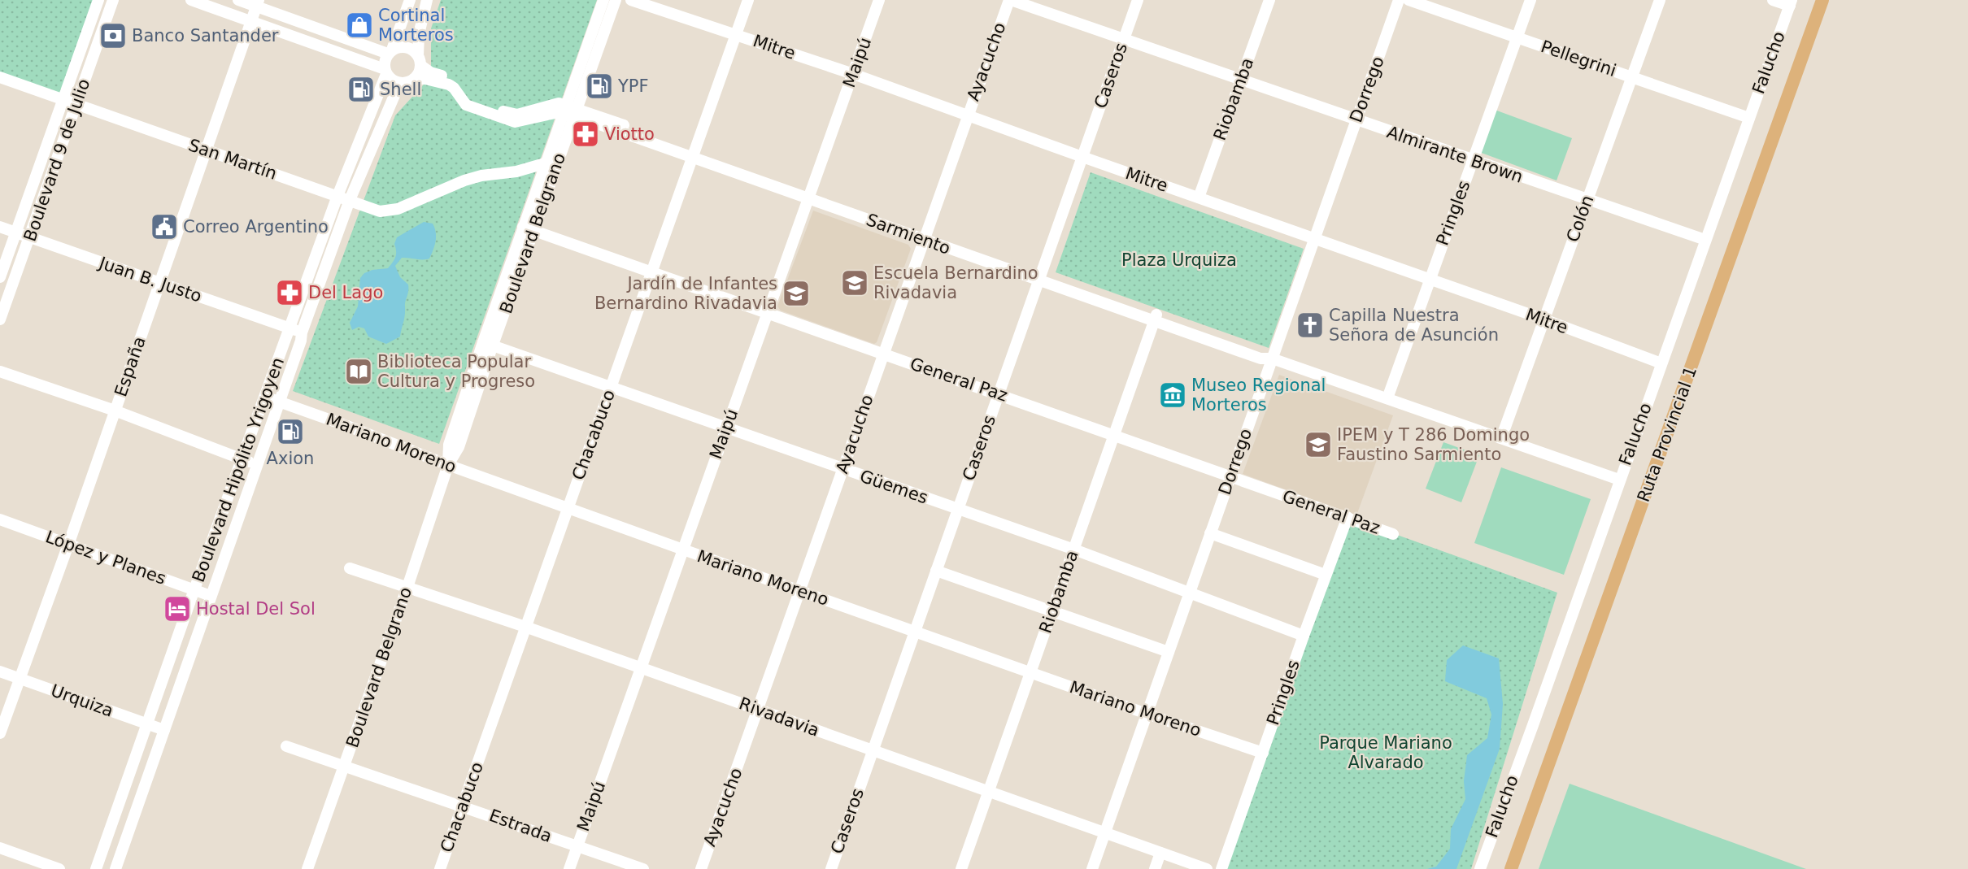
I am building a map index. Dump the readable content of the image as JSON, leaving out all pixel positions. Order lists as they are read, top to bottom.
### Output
{
  "streets": {
    "main road": ["Ruta Provincial 1"],
    "street": [
      "Mitre",
      "Pellegrini",
      "Ayacucho",
      "Maipú",
      "Falucho",
      "Caseros",
      "Dorrego",
      "Riobamba",
      "Almirante Brown",
      "San Martín",
      "Boulevard 9 de Julio",
      "Pringles",
      "Colón",
      "Boulevard Belgrano",
      "Sarmiento",
      "Juan B. Justo",
      "España",
      "General Paz",
      "Chacabuco",
      "Mariano Moreno",
      "Boulevard Hipólito Yrigoyen",
      "Güemes",
      "López y Planes",
      "Urquiza",
      "Rivadavia",
      "Estrada"
    ]
  },
  "crossings": [
    ["Mitre", "Ayacucho"],
    ["Mitre", "Maipú"],
    ["Mitre", "Falucho"],
    ["Mitre", "Caseros"],
    ["Mitre", "Dorrego"],
    ["Mitre", "Riobamba"],
    ["Mitre", "Pringles"],
    ["Mitre", "Colón"],
    ["Mitre", "Chacabuco"],
    ["Pellegrini", "Falucho"],
    ["Pellegrini", "Pringles"],
    ["Pellegrini", "Colón"],
    ["Ayacucho", "Almirante Brown"],
    ["Ayacucho", "Sarmiento"],
    ["Ayacucho", "General Paz"],
    ["Ayacucho", "Mariano Moreno"],
    ["Ayacucho", "Güemes"],
    ["Ayacucho", "Rivadavia"],
    ["Maipú", "Sarmiento"],
    ["Maipú", "General Paz"],
    ["Maipú", "Mariano Moreno"],
    ["Maipú", "Güemes"],
    ["Maipú", "Rivadavia"],
    ["Maipú", "Estrada"],
    ["Falucho", "Almirante Brown"],
    ["Falucho", "Sarmiento"],
    ["Caseros", "Almirante Brown"],
    ["Caseros", "Sarmiento"],
    ["Caseros", "General Paz"],
    ["Caseros", "Mariano Moreno"],
    ["Caseros", "Güemes"],
    ["Caseros", "Rivadavia"],
    ["Dorrego", "Almirante Brown"],
    ["Dorrego", "Sarmiento"],
    ["Dorrego", "General Paz"],
    ["Dorrego", "Mariano Moreno"],
    ["Dorrego", "Güemes"],
    ["Dorrego", "Rivadavia"],
    ["Riobamba", "Almirante Brown"],
    ["Riobamba", "Sarmiento"],
    ["Riobamba", "General Paz"],
    ["Riobamba", "Mariano Moreno"],
    ["Riobamba", "Güemes"],
    ["Riobamba", "Rivadavia"],
    ["Almirante Brown", "Pringles"],
    ["Almirante Brown", "Colón"],
    ["San Martín", "Boulevard 9 de Julio"],
    ["San Martín", "Boulevard Belgrano"],
    ["San Martín", "España"],
    ["San Martín", "Boulevard Hipólito Yrigoyen"],
    ["Boulevard 9 de Julio", "Juan B. Justo"],
    ["Pringles", "Sarmiento"],
    ["Pringles", "General Paz"],
    ["Pringles", "Mariano Moreno"],
    ["Pringles", "Güemes"],
    ["Colón", "Sarmiento"],
    ["Boulevard Belgrano", "Sarmiento"],
    ["Boulevard Belgrano", "General Paz"],
    ["Boulevard Belgrano", "Mariano Moreno"],
    ["Boulevard Belgrano", "Güemes"],
    ["Boulevard Belgrano", "Rivadavia"],
    ["Boulevard Belgrano", "Estrada"],
    ["Sarmiento", "Chacabuco"],
    ["Juan B. Justo", "España"],
    ["Juan B. Justo", "Boulevard Hipólito Yrigoyen"],
    ["España", "López y Planes"],
    ["España", "Urquiza"],
    ["General Paz", "Chacabuco"],
    ["Chacabuco", "Mariano Moreno"],
    ["Chacabuco", "Güemes"],
    ["Chacabuco", "Rivadavia"],
    ["Chacabuco", "Estrada"],
    ["Mariano Moreno", "Boulevard Hipólito Yrigoyen"],
    ["Boulevard Hipólito Yrigoyen", "López y Planes"],
    ["Boulevard Hipólito Yrigoyen", "Urquiza"]
  ],
  "parks": ["Plaza Urquiza", "Parque Mariano Alvarado"],
  "places": {
    "shop": ["Cortinal Morteros"],
    "bank": ["Banco Santander"],
    "fuel station": ["YPF", "Shell", "Axion"],
    "pharmacy": ["Viotto", "Del Lago"],
    "public building": ["Correo Argentino"],
    "school or university": ["Escuela Bernardino Rivadavia", "Jardín de Infantes Bernardino Rivadavia", "IPEM y T 286 Domingo Faustino Sarmiento"],
    "church": ["Capilla Nuestra Señora de Asunción"],
    "library": ["Biblioteca Popular Cultura y Progreso"],
    "museum": ["Museo Regional Morteros"],
    "hotel": ["Hostal Del Sol"]
  }
}
